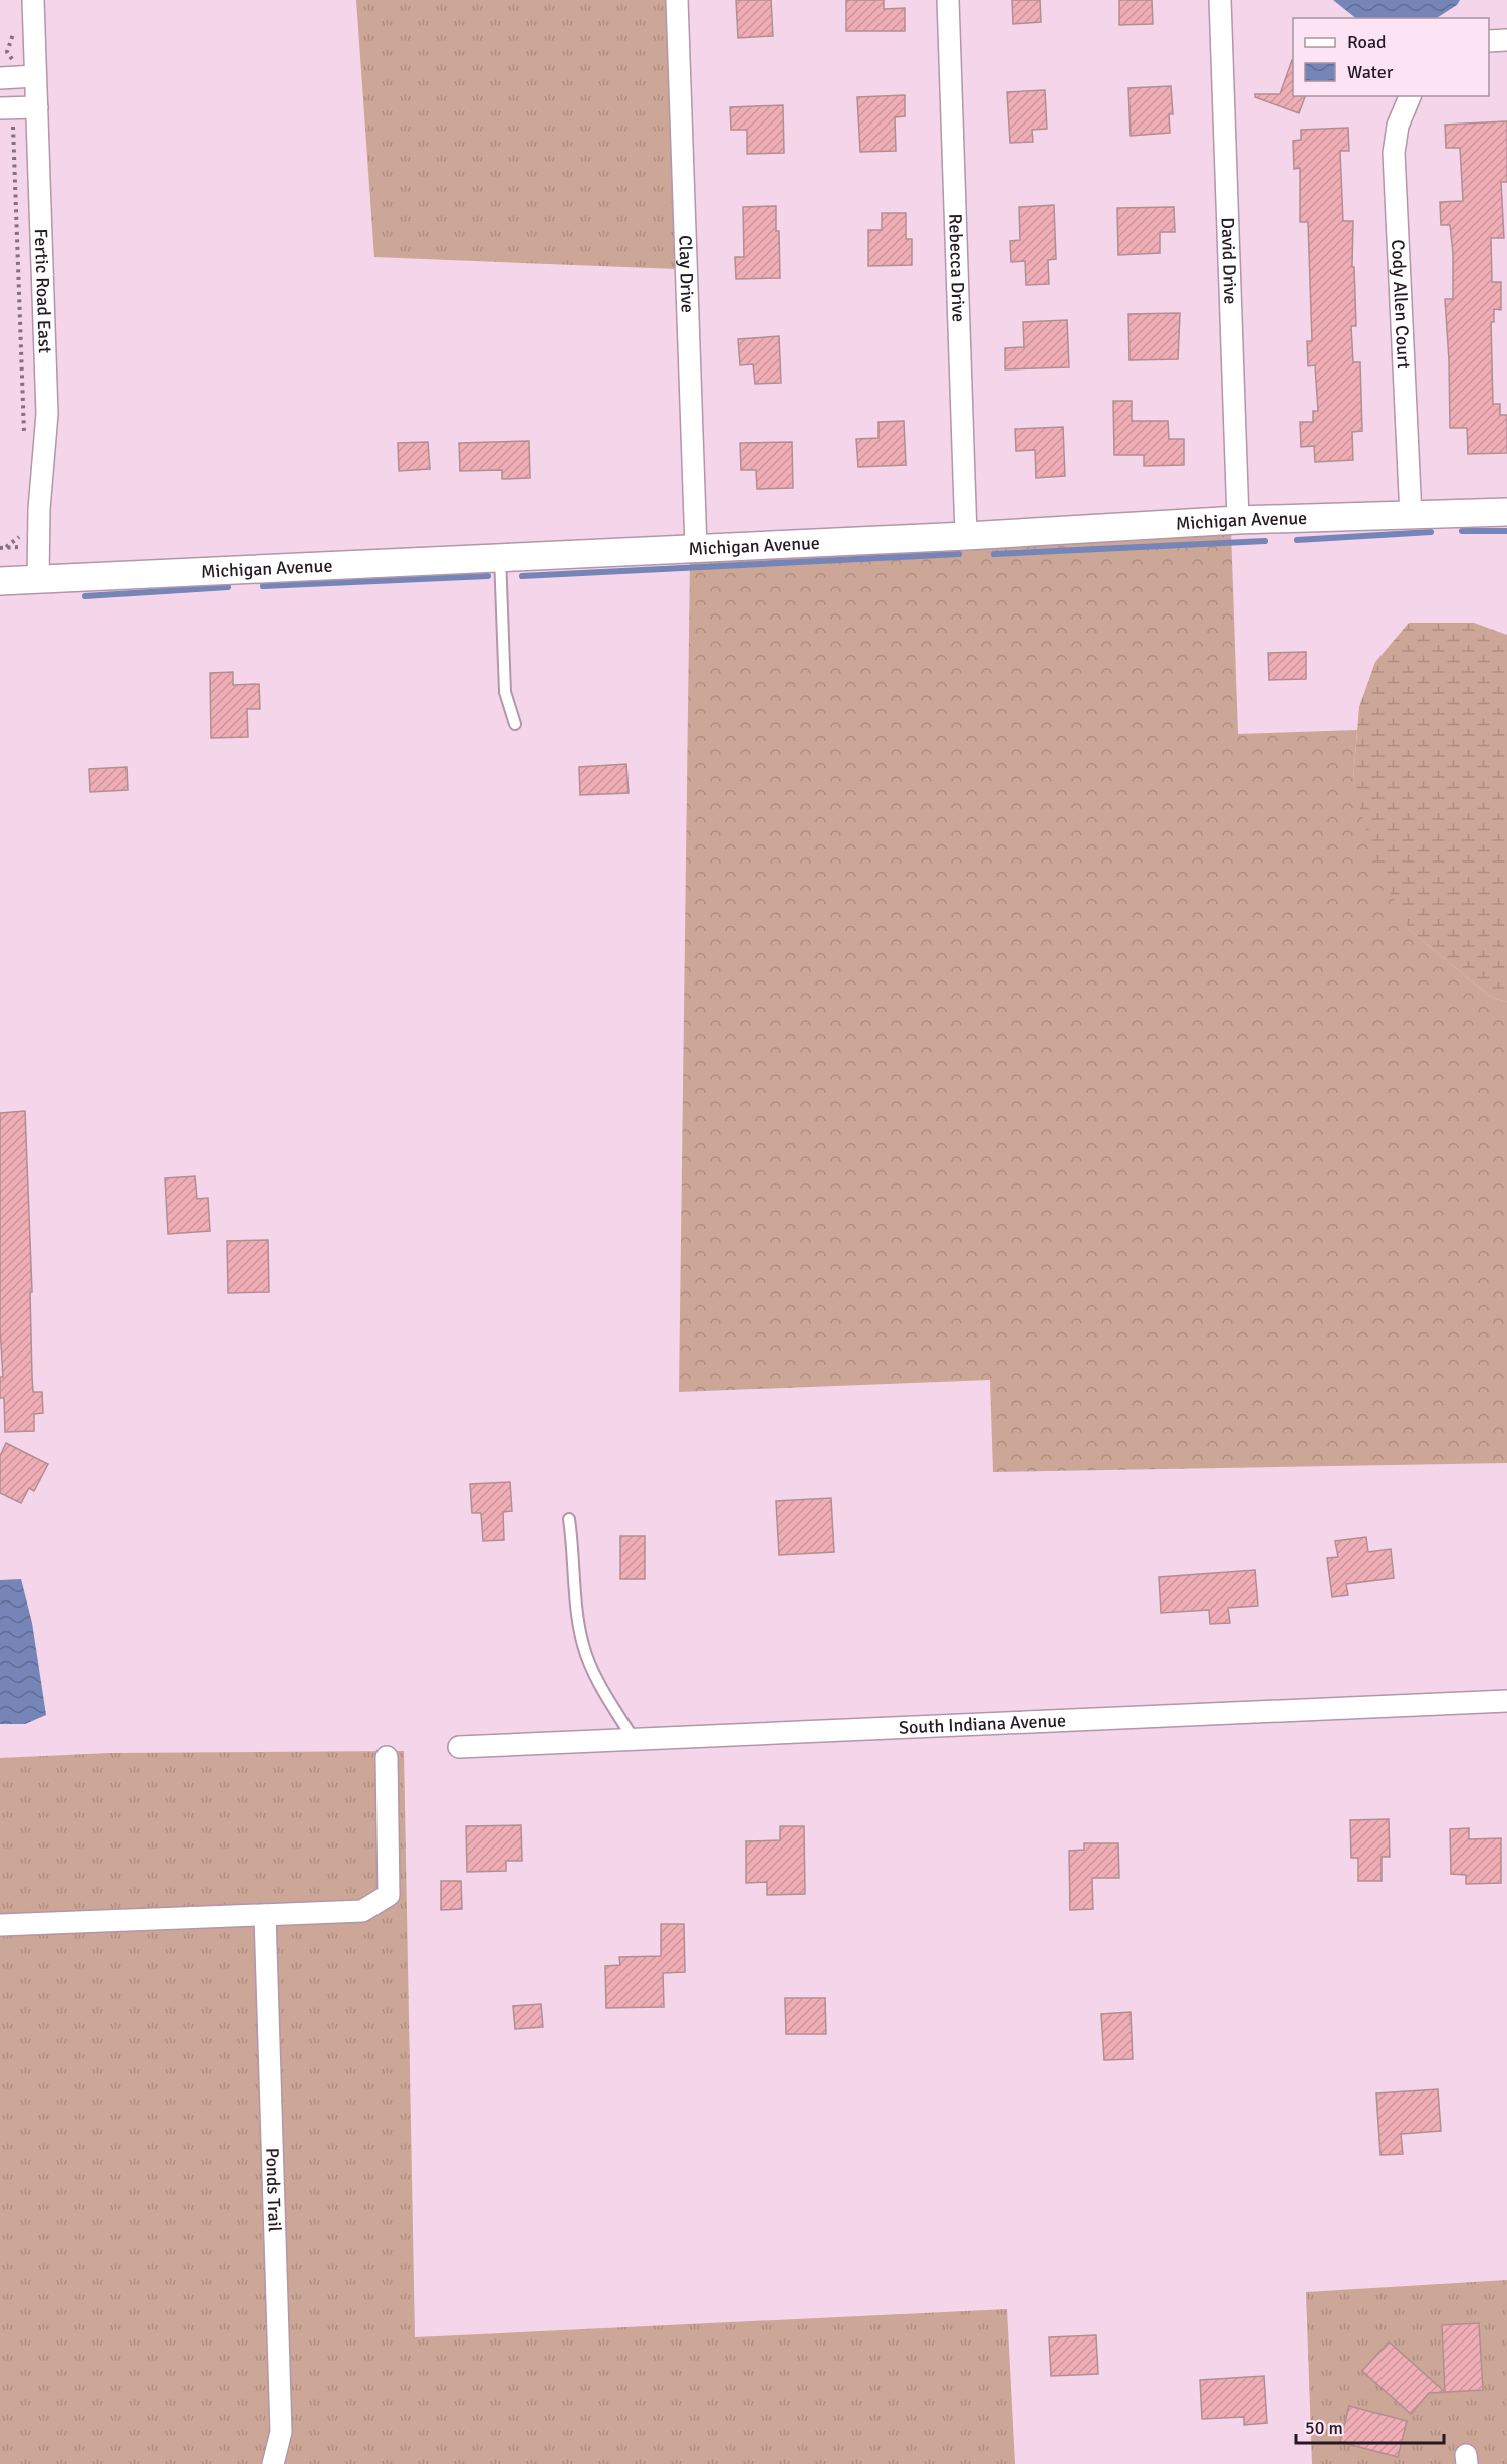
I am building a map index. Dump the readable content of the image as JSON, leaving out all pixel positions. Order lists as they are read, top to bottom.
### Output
{
  "streets": {
    "street": [
      "David Drive",
      "Rebecca Drive",
      "Clay Drive",
      "Fertic Road East",
      "Cody Allen Court",
      "Michigan Avenue",
      "South Indiana Avenue",
      "Ponds Trail"
    ]
  },
  "crossings": [
    ["David Drive", "Michigan Avenue"],
    ["Rebecca Drive", "Michigan Avenue"],
    ["Clay Drive", "Michigan Avenue"],
    ["Fertic Road East", "Michigan Avenue"],
    ["Cody Allen Court", "Michigan Avenue"]
  ],
  "legend": ["Road", "Water"],
  "scale_bar": "50 m"
}
